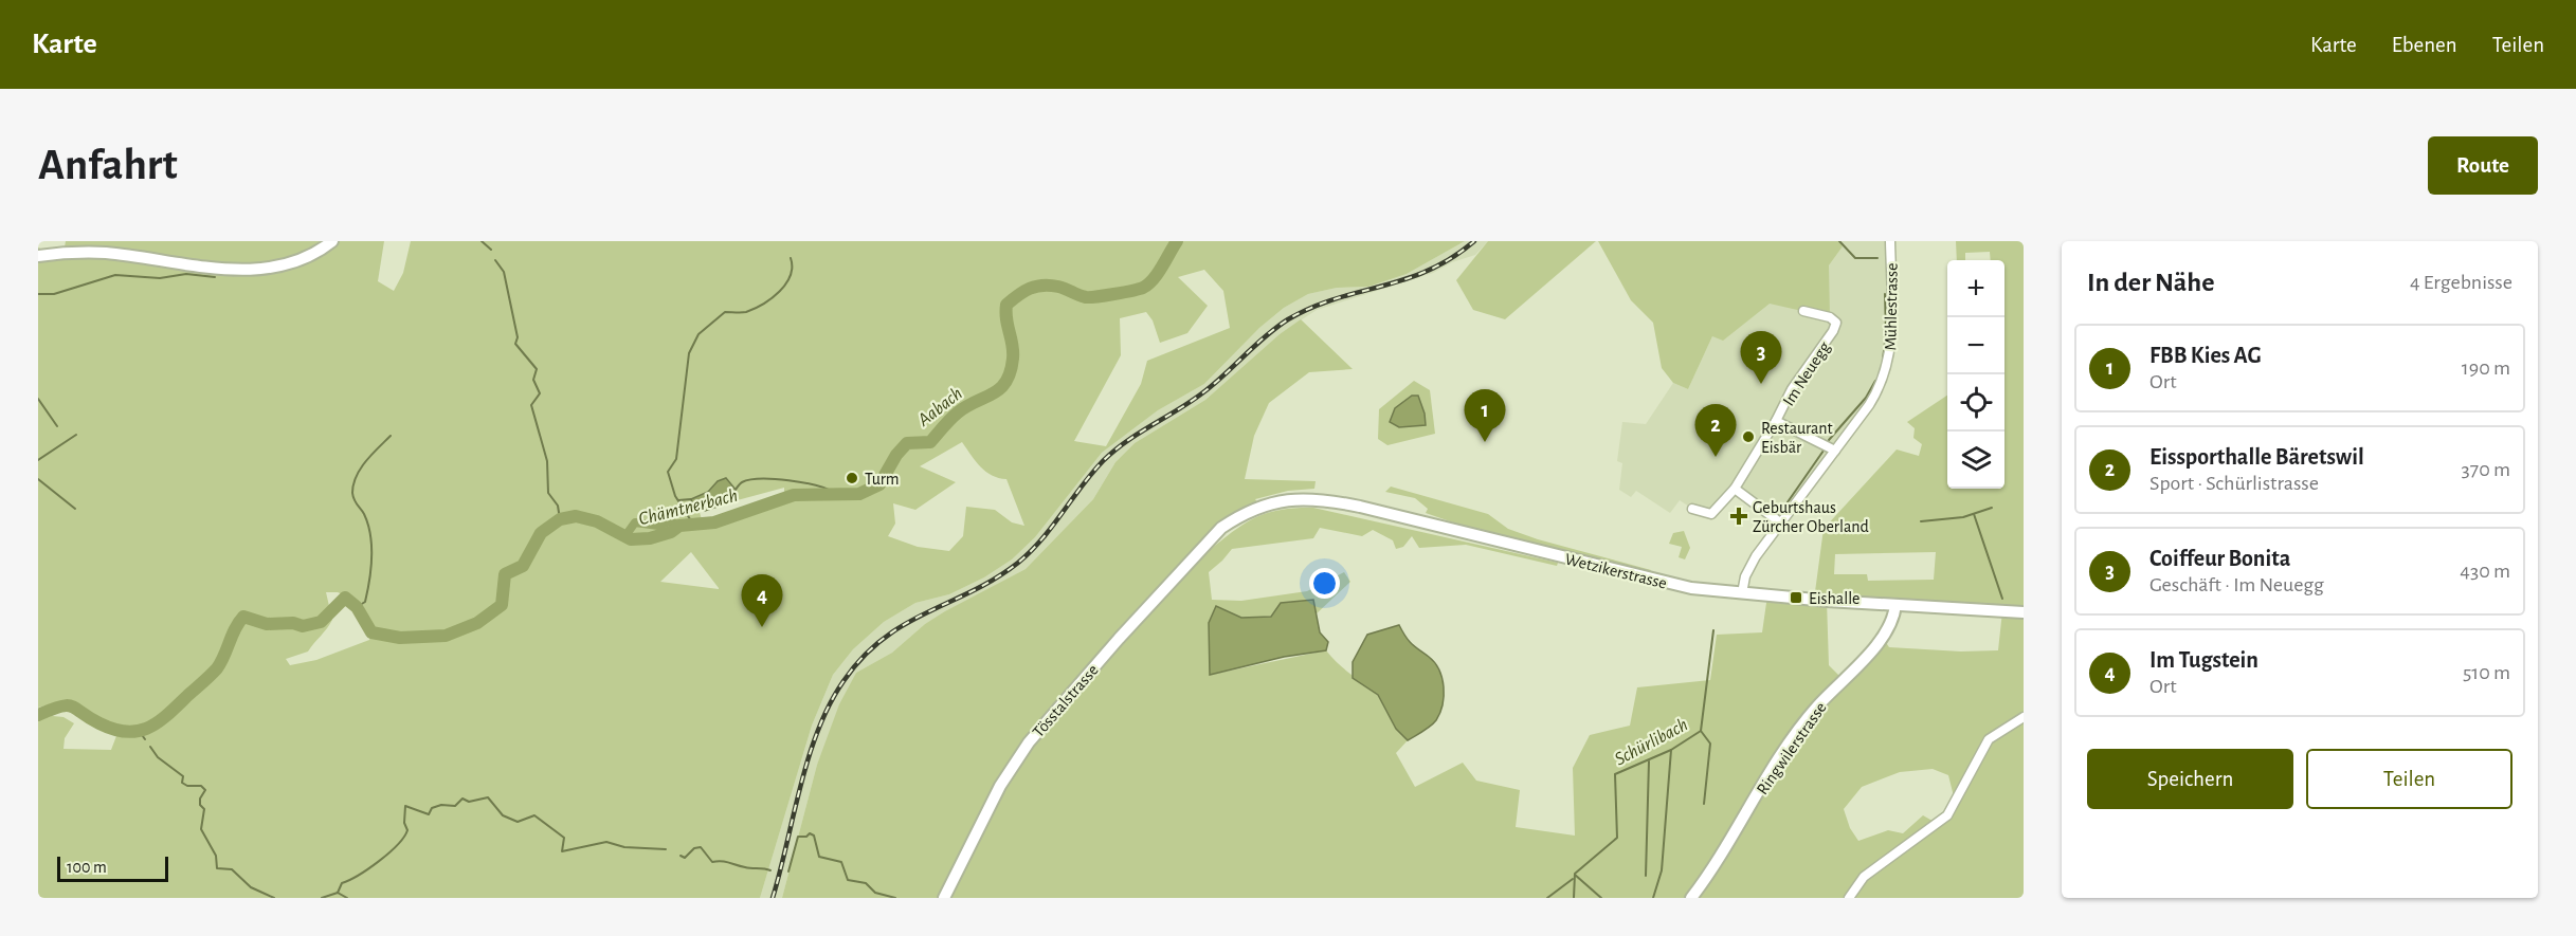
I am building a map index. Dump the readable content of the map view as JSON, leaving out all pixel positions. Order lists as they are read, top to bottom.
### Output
{
  "streets": {
    "main road": ["Wetzikerstrasse", "Tösstalstrasse", "Ringwilerstrasse"],
    "street": ["Mühlestrasse", "Im Neuegg"]
  },
  "crossings": [
    ["Mühlestrasse", "Wetzikerstrasse"],
    ["Wetzikerstrasse", "Tösstalstrasse"],
    ["Wetzikerstrasse", "Ringwilerstrasse"]
  ],
  "water": ["Aabach", "Chämtnerbach", "Schürlibach"],
  "places": {
    "other": ["Restaurant Eisbär", "Turm"],
    "health": ["Geburtshaus Zürcher Oberland"],
    "transit": ["Eishalle"]
  },
  "scale_bar": "100 m",
  "page": {
    "header": "Karte",
    "nav": ["Karte", "Ebenen", "Teilen"],
    "buttons": [
      "Route",
      ["Speichern", "Teilen"]
    ],
    "title": "Anfahrt",
    "heading": ["In der Nähe", "4 Ergebnisse"],
    "map_buttons": ["+", "−"],
    "list": [
      {
        "mark": "1",
        "name": "FBB Kies AG",
        "note": "Ort",
        "value": "190 m"
      },
      {
        "mark": "2",
        "name": "Eissporthalle Bäretswil",
        "note": "Sport · Schürlistrasse",
        "value": "370 m"
      },
      {
        "mark": "3",
        "name": "Coiffeur Bonita",
        "note": "Geschäft · Im Neuegg",
        "value": "430 m"
      },
      {
        "mark": "4",
        "name": "Im Tugstein",
        "note": "Ort",
        "value": "510 m"
      }
    ],
    "pins": [
      "3",
      "1",
      "2",
      "4"
    ],
    "scale": "100 m"
  }
}
